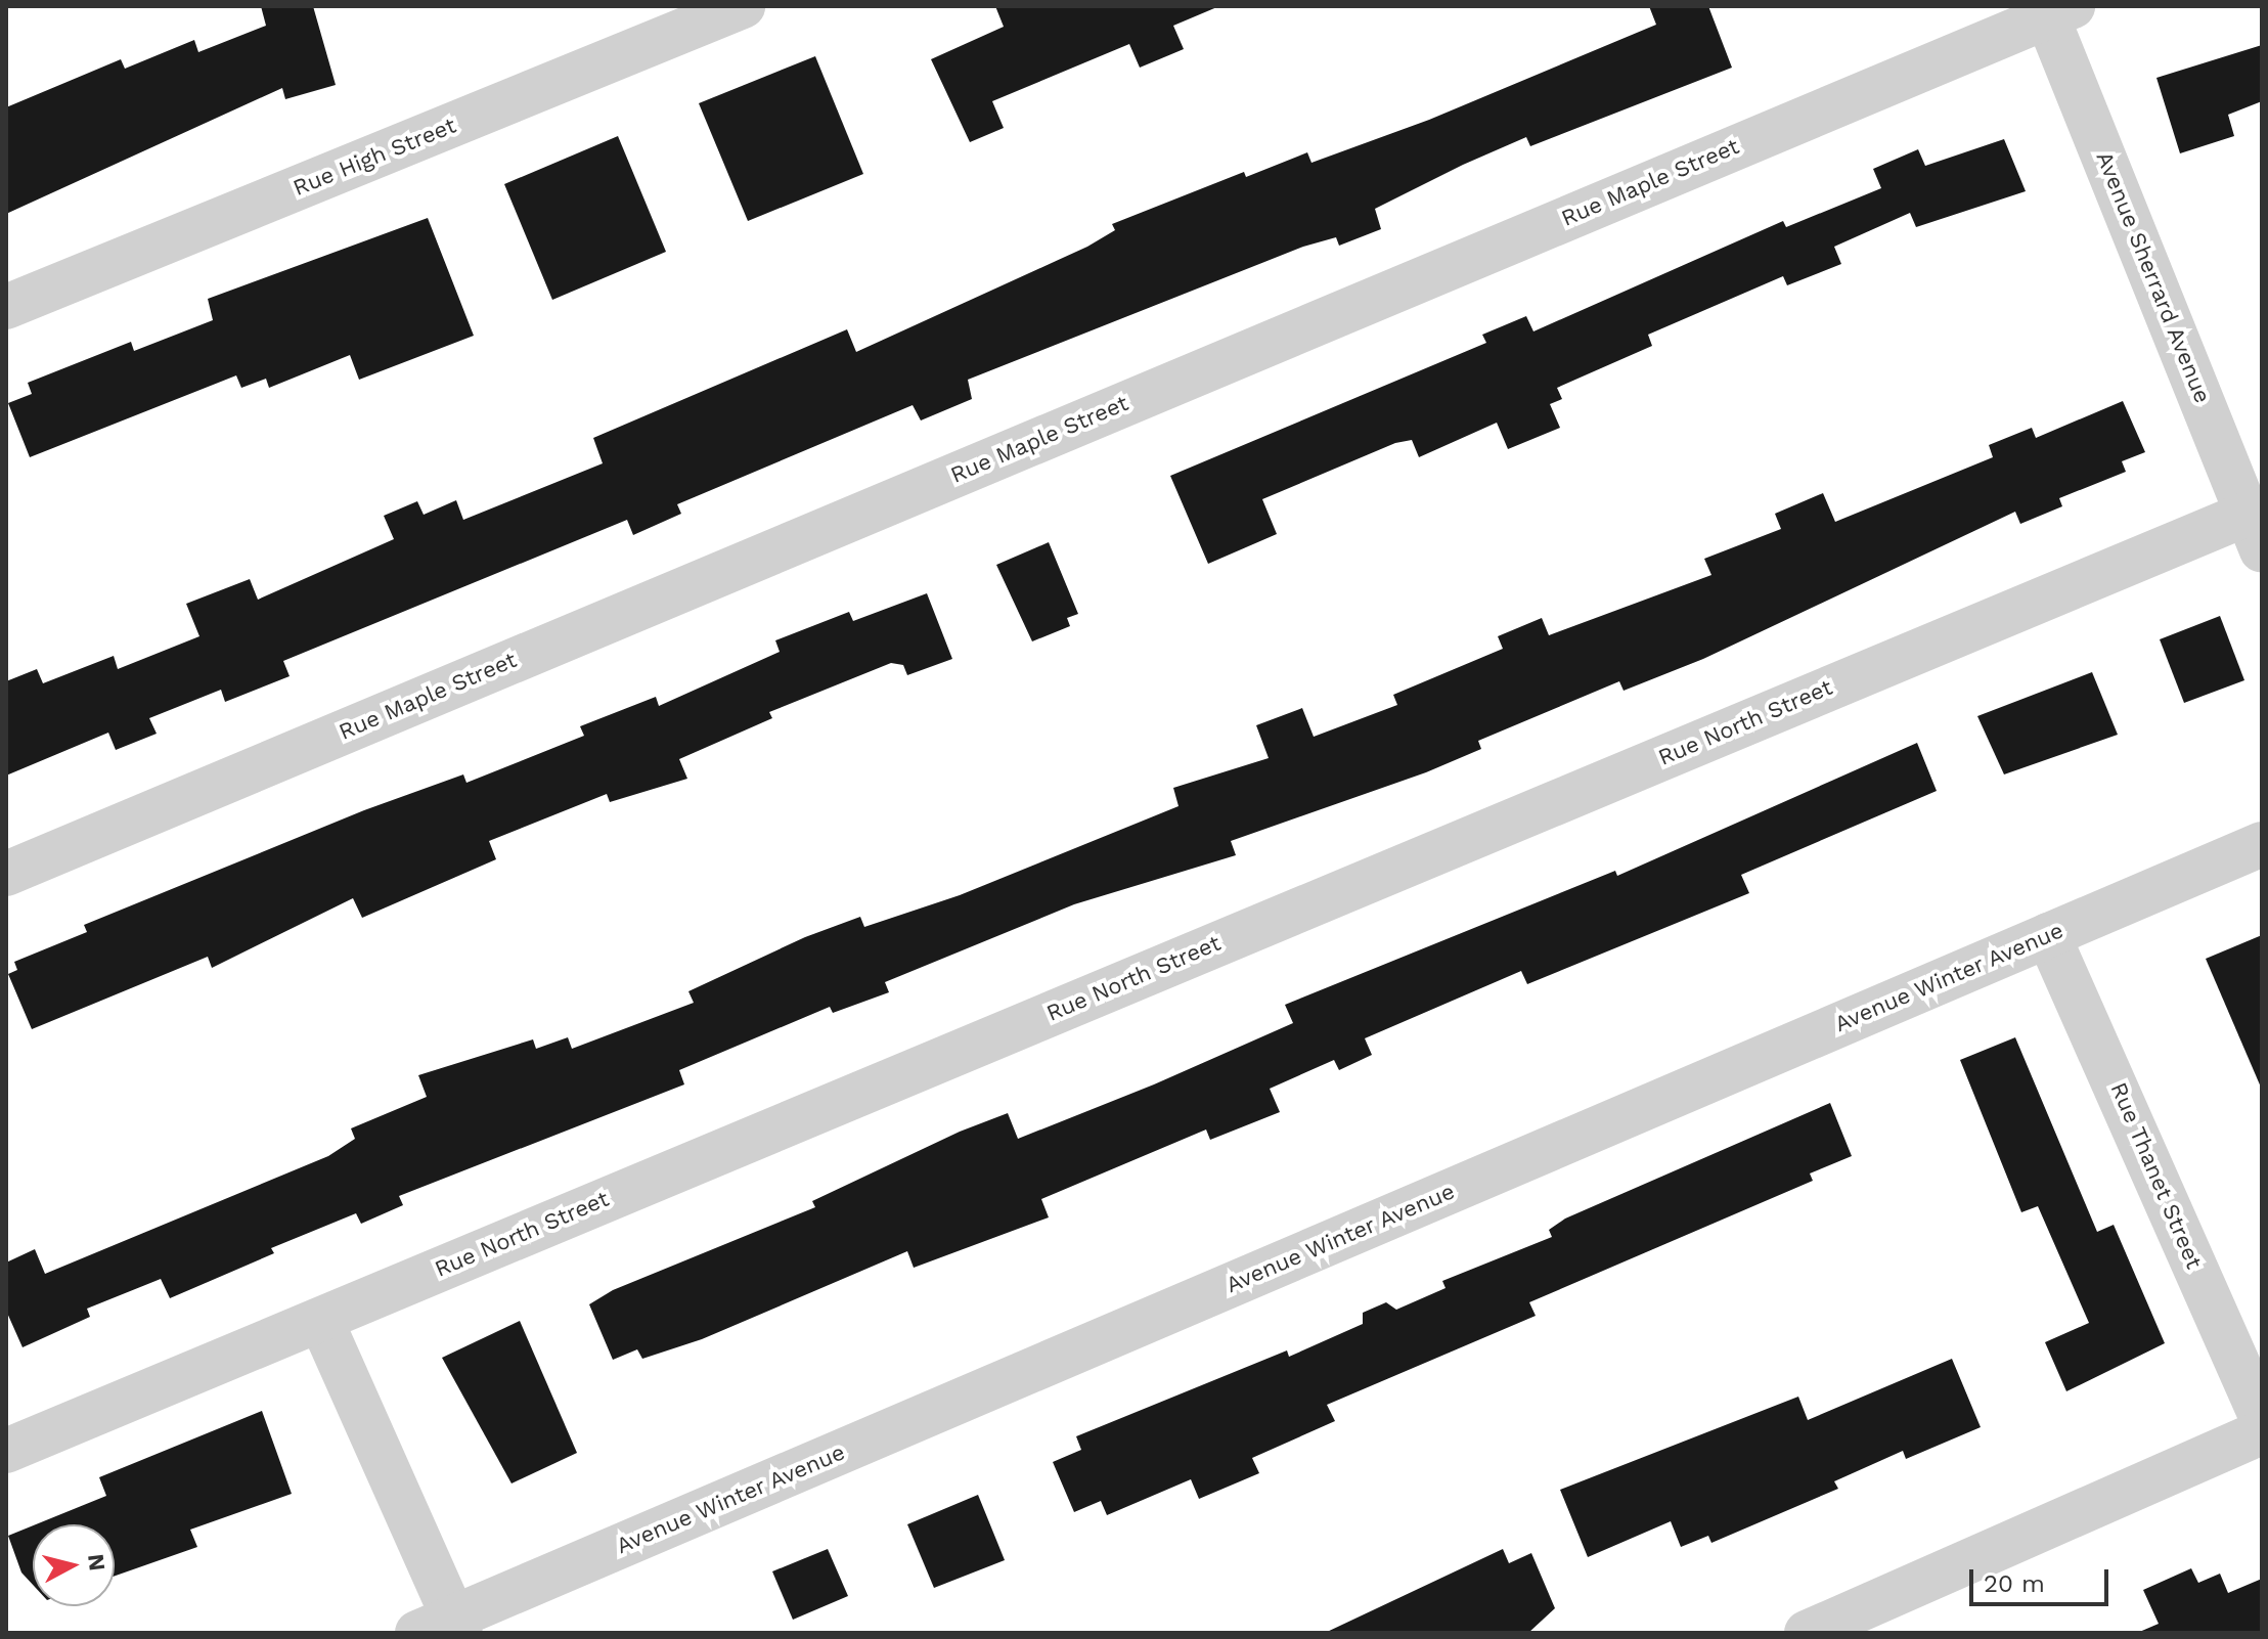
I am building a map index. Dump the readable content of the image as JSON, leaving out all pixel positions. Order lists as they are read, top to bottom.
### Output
{
  "streets": {
    "street": [
      "Rue High Street",
      "Rue Maple Street",
      "Avenue Sherrard Avenue",
      "Rue North Street",
      "Avenue Winter Avenue",
      "Rue Thanet Street"
    ]
  },
  "crossings": [
    ["Rue Maple Street", "Avenue Sherrard Avenue"],
    ["Avenue Sherrard Avenue", "Rue North Street"],
    ["Avenue Winter Avenue", "Rue Thanet Street"]
  ],
  "scale_bar": "20 m",
  "north": "right"
}
